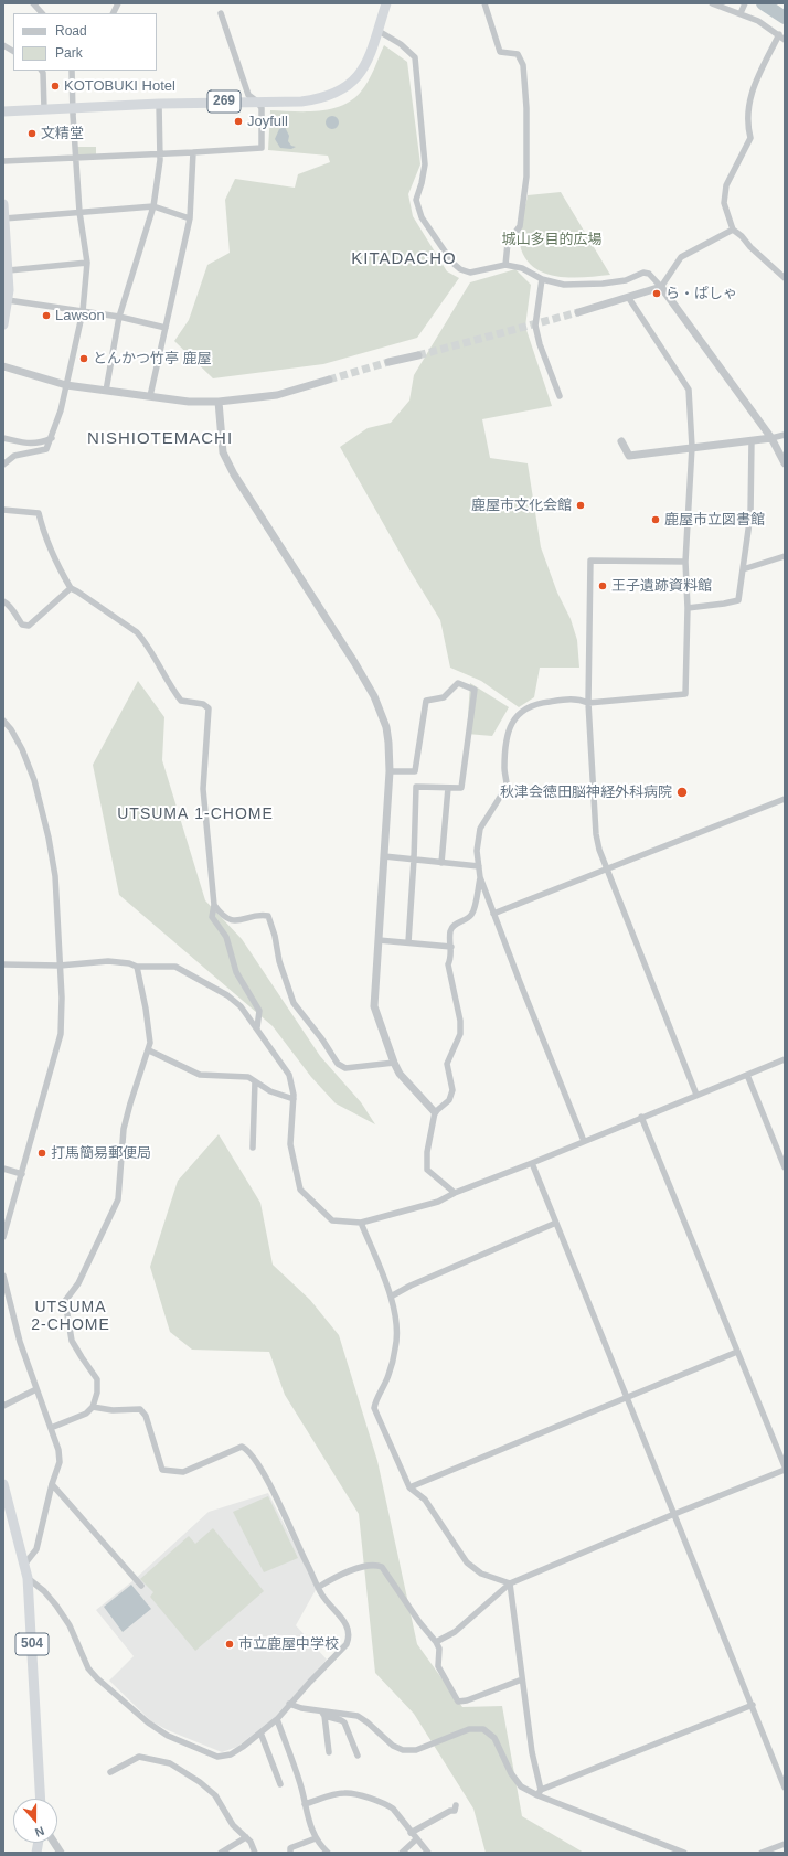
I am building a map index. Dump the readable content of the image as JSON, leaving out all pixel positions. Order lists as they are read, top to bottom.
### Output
{
  "streets": {
    "highway": ["269", "504"]
  },
  "districts": [
    "KITADACHO",
    "NISHIOTEMACHI",
    "UTSUMA 1-CHOME",
    "UTSUMA 2-CHOME"
  ],
  "parks": ["城山多目的広場"],
  "places": [
    "KOTOBUKI Hotel",
    "Joyfull",
    "文精堂",
    "ら・ぱしゃ",
    "Lawson",
    "とんかつ竹亭 鹿屋",
    "鹿屋市文化会館",
    "鹿屋市立図書館",
    "王子遺跡資料館",
    "秋津会徳田脳神経外科病院",
    "打馬簡易郵便局",
    "市立鹿屋中学校"
  ],
  "legend": ["Road", "Park"],
  "north": "bottom"
}
